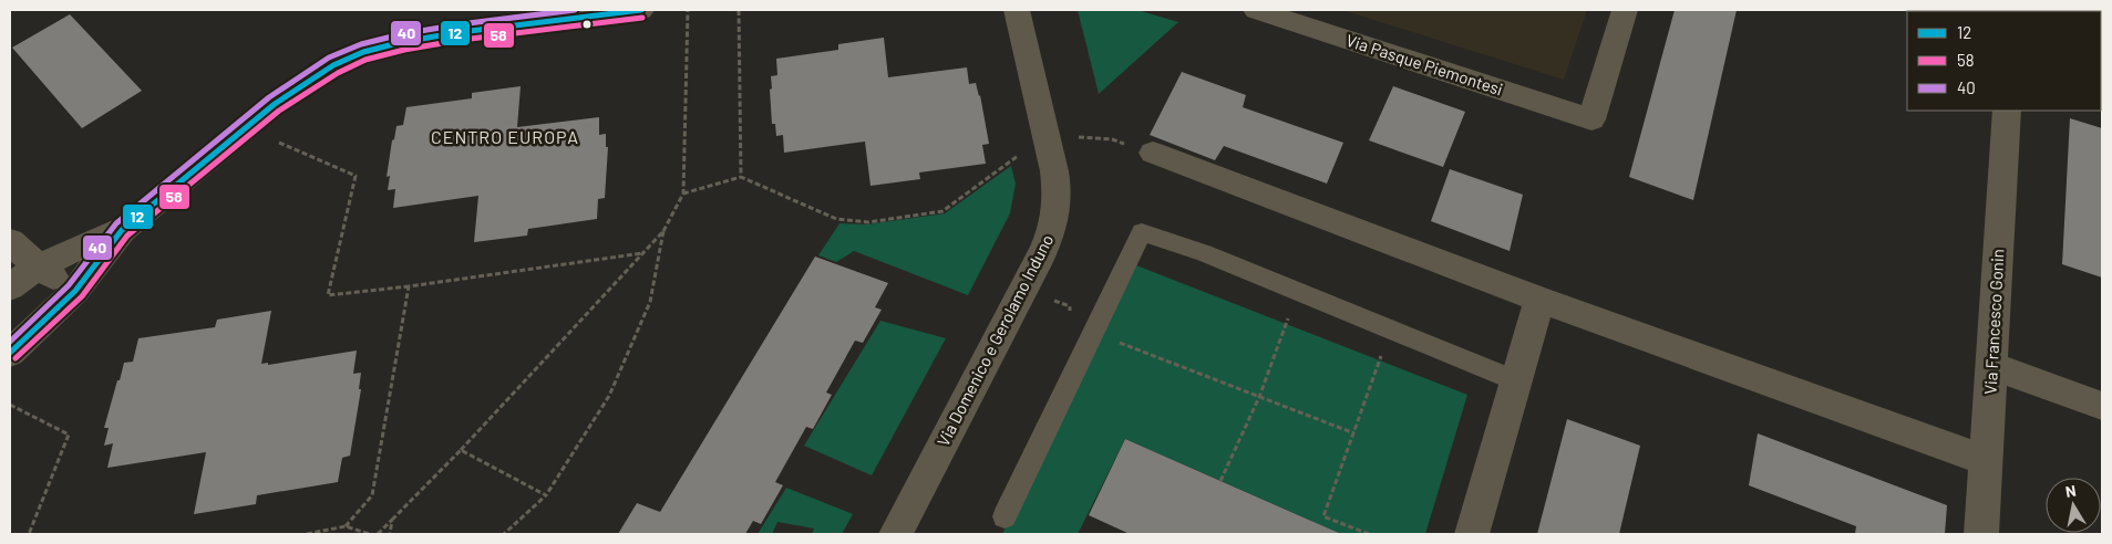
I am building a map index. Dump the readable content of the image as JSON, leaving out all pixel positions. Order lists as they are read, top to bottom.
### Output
{
  "streets": {
    "street": ["Via Pasque Piemontesi", "Via Francesco Gonin", "Via Domenico e Gerolamo Induno"]
  },
  "districts": ["CENTRO EUROPA"],
  "lines": ["transit line 12", "transit line 40", "transit line 58"],
  "legend": ["12", "58", "40"],
  "north": "top"
}
